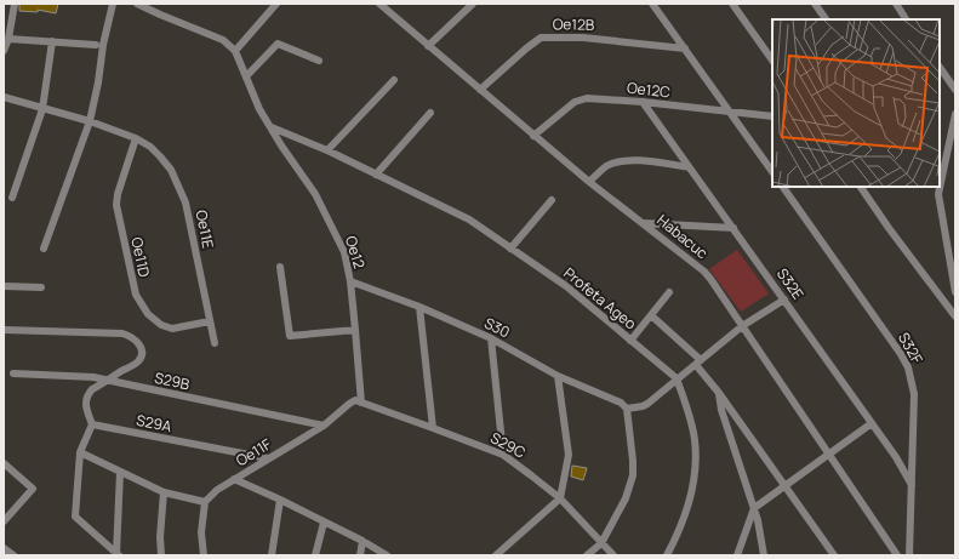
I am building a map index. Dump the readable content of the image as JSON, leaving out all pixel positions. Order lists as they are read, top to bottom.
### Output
{
  "streets": {
    "street": [
      "Oe12B",
      "Oe12C",
      "Oe11E",
      "Habacuc",
      "Oe12",
      "Oe11D",
      "S32E",
      "Profeta Ageo",
      "S30",
      "S32F",
      "S29B",
      "S29A",
      "S29C",
      "Oe11F"
    ]
  },
  "crossings": [
    ["Oe12B", "Habacuc"],
    ["Oe12C", "Habacuc"],
    ["Oe12C", "S32E"],
    ["Oe11E", "Oe11D"],
    ["Oe12", "Profeta Ageo"],
    ["Oe12", "S30"],
    ["Oe12", "S29C"],
    ["Oe12", "Oe11F"],
    ["S32E", "S32F"],
    ["S29B", "Oe11F"],
    ["S29A", "Oe11F"],
    ["S29C", "Oe11F"]
  ]
}
